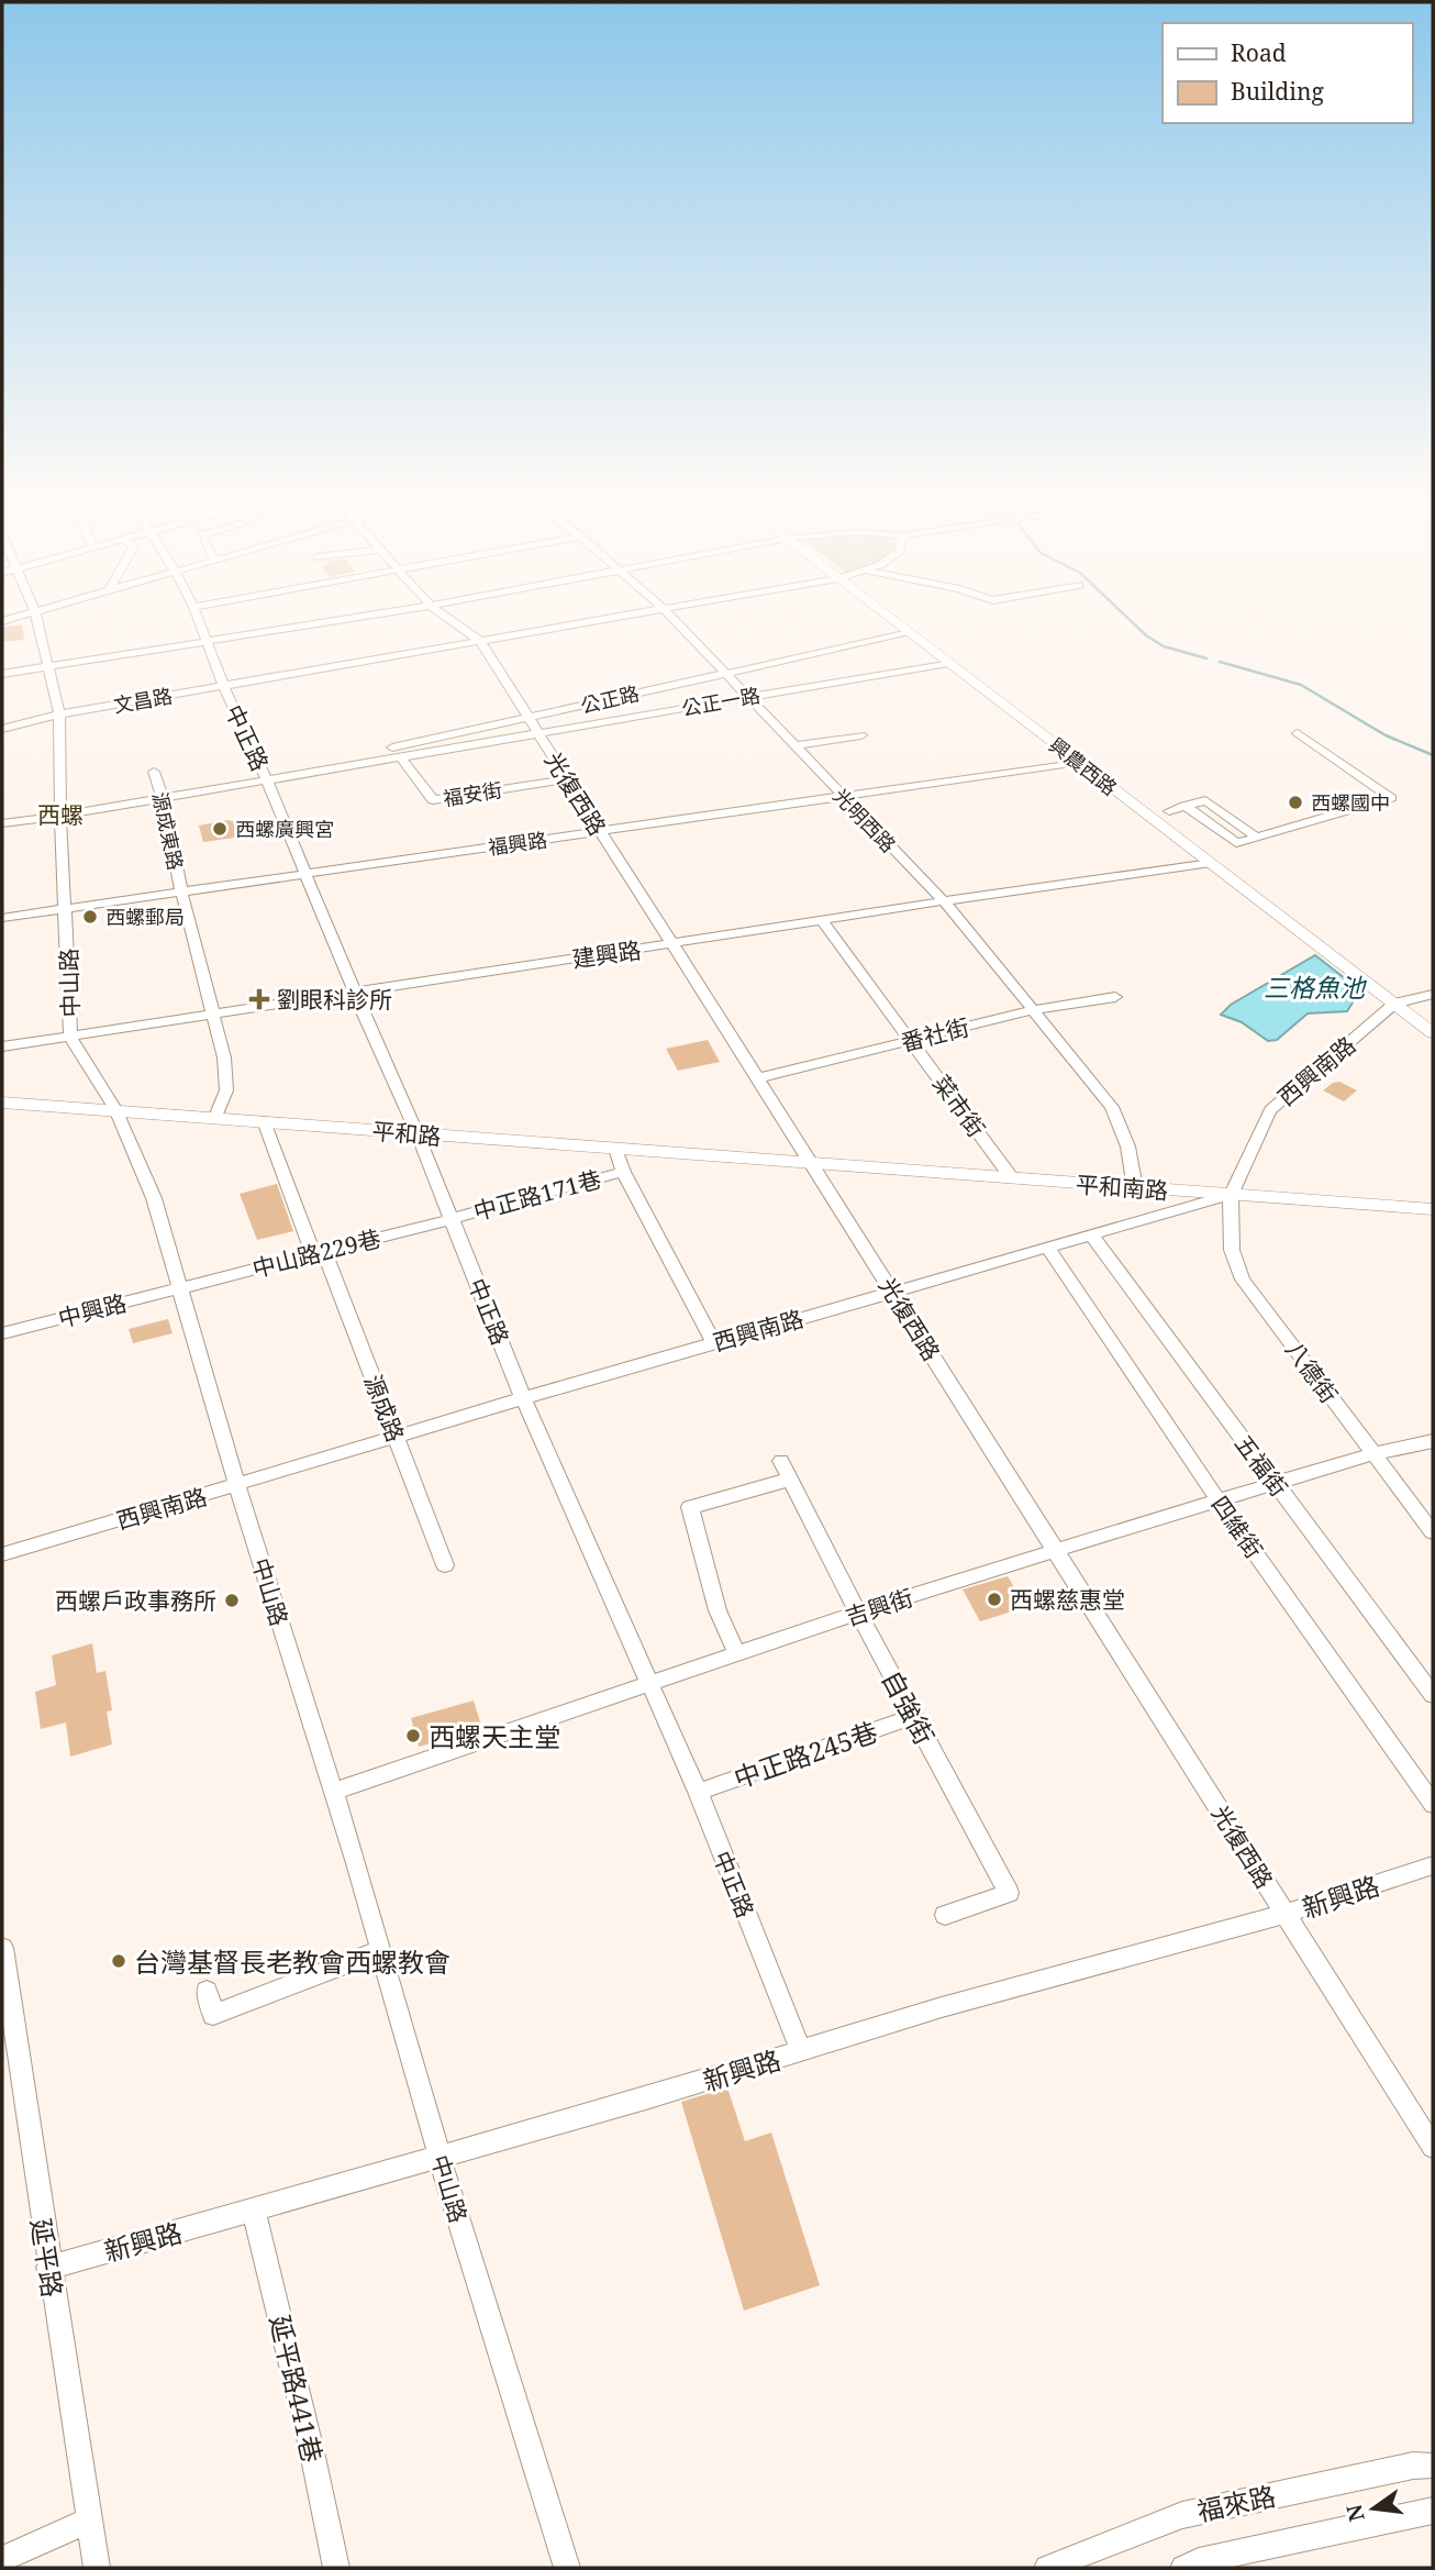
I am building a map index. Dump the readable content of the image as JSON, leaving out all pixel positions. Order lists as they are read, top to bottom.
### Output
{
  "streets": {
    "main road": ["興農西路", "平和路", "平和南路"],
    "street": [
      "公正路",
      "文昌路",
      "公正一路",
      "中正路",
      "福安街",
      "光復西路",
      "光明西路",
      "源成東路",
      "福興路",
      "建興路",
      "中山路",
      "番社街",
      "西興南路",
      "菜市街",
      "中正路171巷",
      "中山路229巷",
      "中興路",
      "八德街",
      "源成路",
      "五福街",
      "四維街",
      "吉興街",
      "自強街",
      "中正路245巷",
      "新興路",
      "延平路",
      "延平路441巷",
      "福來路"
    ]
  },
  "crossings": [
    ["公正路", "公正一路"],
    ["公正路", "中正路"],
    ["公正路", "興農西路"],
    ["公正路", "福安街"],
    ["公正路", "光復西路"],
    ["公正路", "光明西路"],
    ["公正路", "源成東路"],
    ["公正路", "中山路"],
    ["文昌路", "中正路"],
    ["文昌路", "光復西路"],
    ["文昌路", "中山路"],
    ["公正一路", "興農西路"],
    ["公正一路", "光復西路"],
    ["公正一路", "光明西路"],
    ["中正路", "福興路"],
    ["中正路", "建興路"],
    ["中正路", "西興南路"],
    ["中正路", "平和路"],
    ["中正路", "中正路171巷"],
    ["中正路", "中山路229巷"],
    ["中正路", "吉興街"],
    ["中正路", "中正路245巷"],
    ["中正路", "新興路"],
    ["興農西路", "福興路"],
    ["興農西路", "建興路"],
    ["興農西路", "西興南路"],
    ["福安街", "光復西路"],
    ["光復西路", "福興路"],
    ["光復西路", "建興路"],
    ["光復西路", "番社街"],
    ["光復西路", "西興南路"],
    ["光復西路", "平和路"],
    ["光復西路", "平和南路"],
    ["光復西路", "吉興街"],
    ["光復西路", "新興路"],
    ["光明西路", "福興路"],
    ["光明西路", "建興路"],
    ["光明西路", "番社街"],
    ["光明西路", "平和南路"],
    ["源成東路", "福興路"],
    ["福興路", "中山路"],
    ["建興路", "中山路"],
    ["建興路", "菜市街"],
    ["中山路", "西興南路"],
    ["中山路", "平和路"],
    ["中山路", "中山路229巷"],
    ["中山路", "中興路"],
    ["中山路", "吉興街"],
    ["中山路", "新興路"],
    ["番社街", "菜市街"],
    ["西興南路", "平和南路"],
    ["西興南路", "八德街"],
    ["西興南路", "源成路"],
    ["西興南路", "五福街"],
    ["西興南路", "四維街"],
    ["菜市街", "平和南路"],
    ["平和路", "平和南路"],
    ["平和路", "源成路"],
    ["平和南路", "八德街"],
    ["中正路171巷", "中山路229巷"],
    ["中山路229巷", "中興路"],
    ["中山路229巷", "源成路"],
    ["八德街", "吉興街"],
    ["五福街", "吉興街"],
    ["四維街", "吉興街"],
    ["吉興街", "自強街"],
    ["自強街", "中正路245巷"],
    ["新興路", "延平路"],
    ["新興路", "延平路441巷"]
  ],
  "districts": ["西螺"],
  "water": ["三格魚池"],
  "places": {
    "other": [
      "西螺國中",
      "西螺廣興宮",
      "西螺郵局",
      "西螺慈惠堂",
      "西螺戶政事務所",
      "西螺天主堂",
      "台灣基督長老教會西螺教會"
    ],
    "health": ["劉眼科診所"]
  },
  "legend": ["Road", "Building"],
  "north": "left"
}
